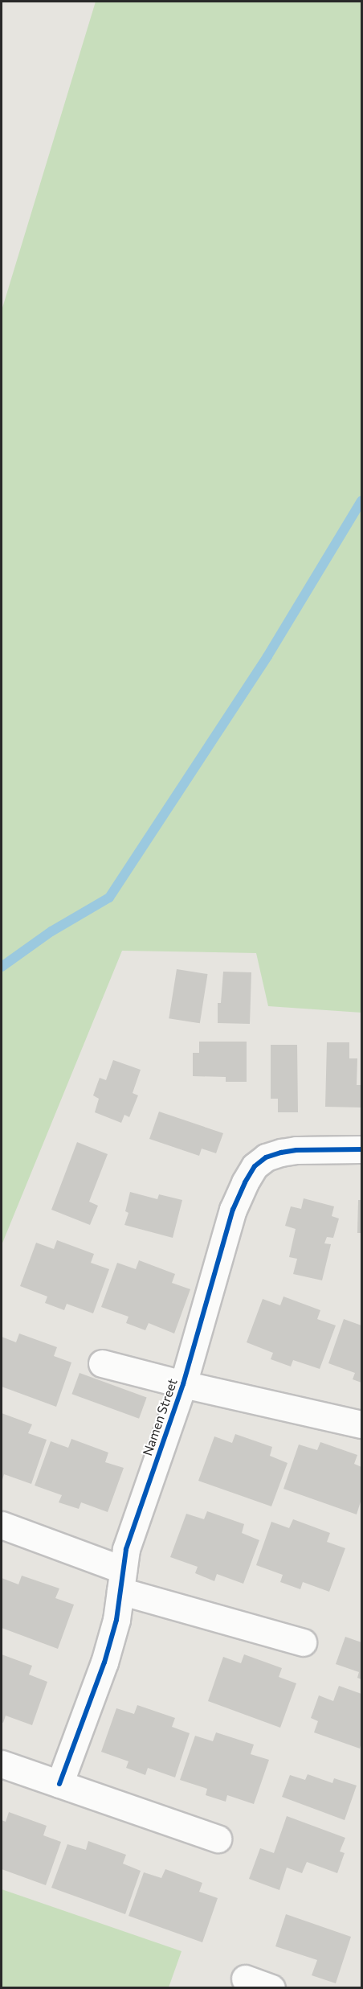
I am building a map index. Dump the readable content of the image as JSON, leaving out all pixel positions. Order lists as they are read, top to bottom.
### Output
{
  "streets": {
    "street": ["Namen Street"]
  }
}
